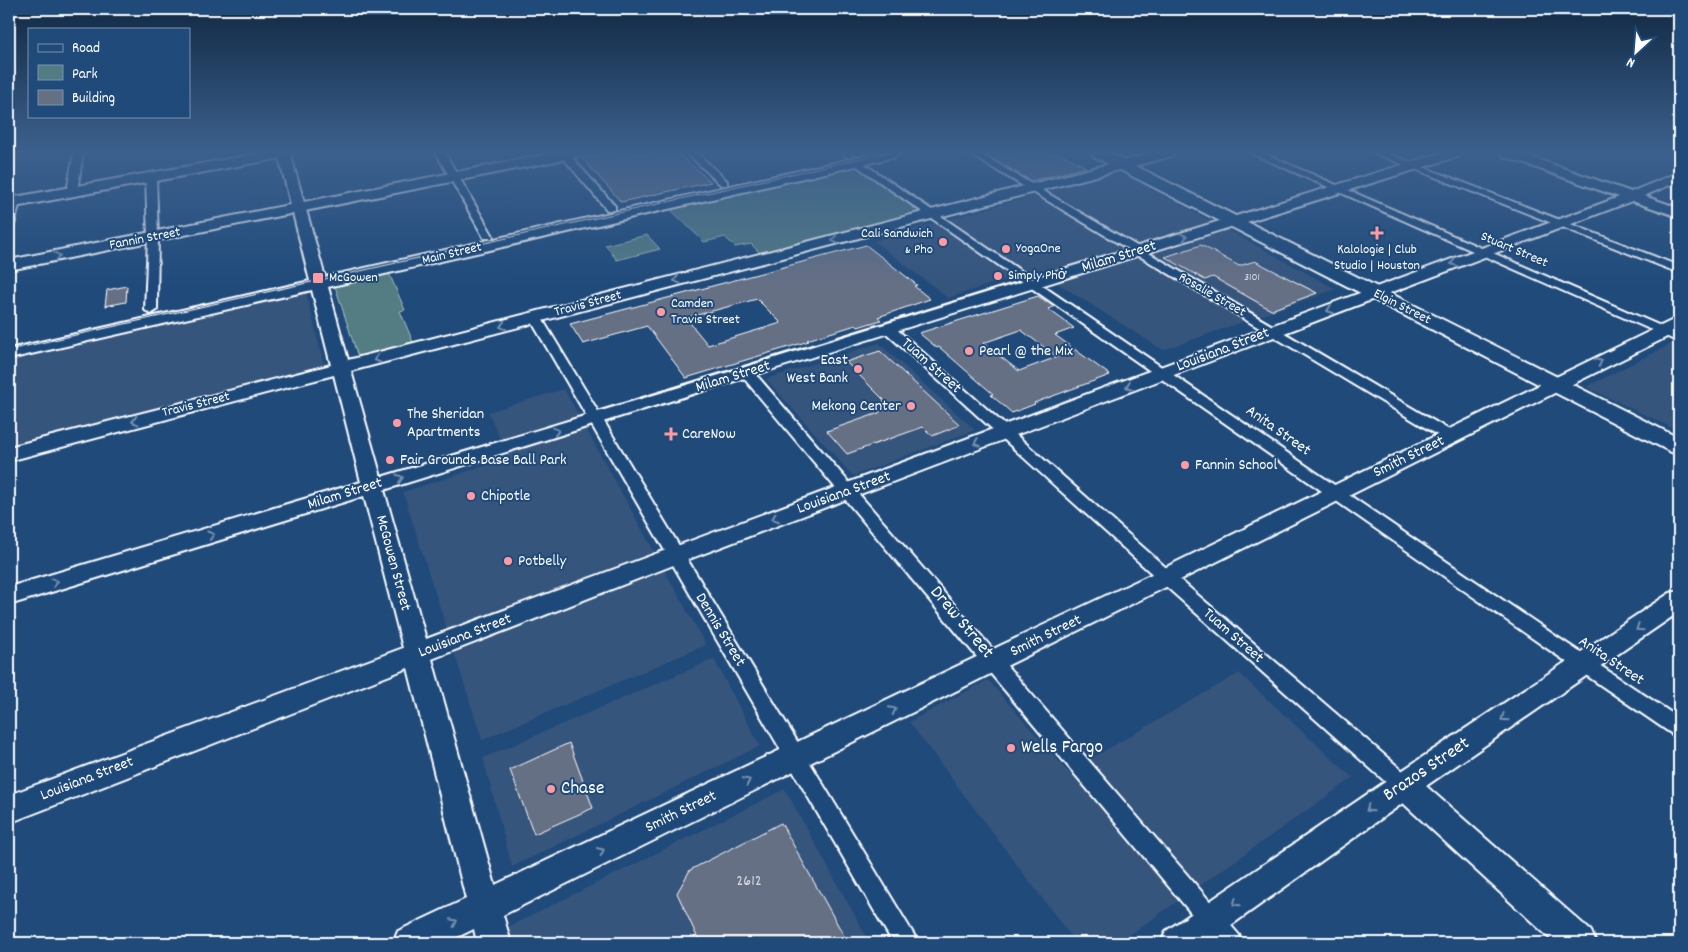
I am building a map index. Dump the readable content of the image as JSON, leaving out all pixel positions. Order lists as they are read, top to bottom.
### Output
{
  "streets": {
    "main road": [
      "Fannin Street",
      "Main Street",
      "Milam Street",
      "Travis Street",
      "Elgin Street",
      "Louisiana Street",
      "Tuam Street",
      "Smith Street",
      "McGowen Street",
      "Brazos Street"
    ],
    "street": [
      "Stuart Street",
      "Rosalie Street",
      "Anita Street",
      "Drew Street",
      "Dennis Street"
    ]
  },
  "crossings": [
    ["Fannin Street", "McGowen Street"],
    ["Stuart Street", "Louisiana Street"],
    ["Stuart Street", "Smith Street"],
    ["Main Street", "McGowen Street"],
    ["Milam Street", "Rosalie Street"],
    ["Milam Street", "Elgin Street"],
    ["Milam Street", "Tuam Street"],
    ["Milam Street", "Anita Street"],
    ["Milam Street", "McGowen Street"],
    ["Milam Street", "Drew Street"],
    ["Milam Street", "Dennis Street"],
    ["Rosalie Street", "Louisiana Street"],
    ["Rosalie Street", "Smith Street"],
    ["Travis Street", "Anita Street"],
    ["Travis Street", "McGowen Street"],
    ["Travis Street", "Dennis Street"],
    ["Elgin Street", "Louisiana Street"],
    ["Elgin Street", "Smith Street"],
    ["Louisiana Street", "Tuam Street"],
    ["Louisiana Street", "Anita Street"],
    ["Louisiana Street", "McGowen Street"],
    ["Louisiana Street", "Drew Street"],
    ["Louisiana Street", "Dennis Street"],
    ["Tuam Street", "Smith Street"],
    ["Tuam Street", "Brazos Street"],
    ["Anita Street", "Smith Street"],
    ["Anita Street", "Brazos Street"],
    ["Smith Street", "McGowen Street"],
    ["Smith Street", "Drew Street"],
    ["Smith Street", "Dennis Street"],
    ["Drew Street", "Brazos Street"]
  ],
  "one_way": [
    "Fannin Street",
    "Milam Street",
    "Travis Street",
    "Louisiana Street",
    "Smith Street",
    "Brazos Street"
  ],
  "places": {
    "health": ["Kalologie | Club Studio | Houston", "CareNow"],
    "other": [
      "Cali Sandwich & Pho",
      "YogaOne",
      "Simply Phở",
      "Camden Travis Street",
      "Pearl @ the Mix",
      "East West Bank",
      "Mekong Center",
      "The Sheridan Apartments",
      "Fair Grounds Base Ball Park",
      "Fannin School",
      "Chipotle",
      "Potbelly",
      "Wells Fargo",
      "Chase"
    ],
    "transit": ["McGowen"]
  },
  "house_numbers": ["3101", "2612"],
  "legend": ["Road", "Park", "Building"],
  "north": "bottom left"
}
